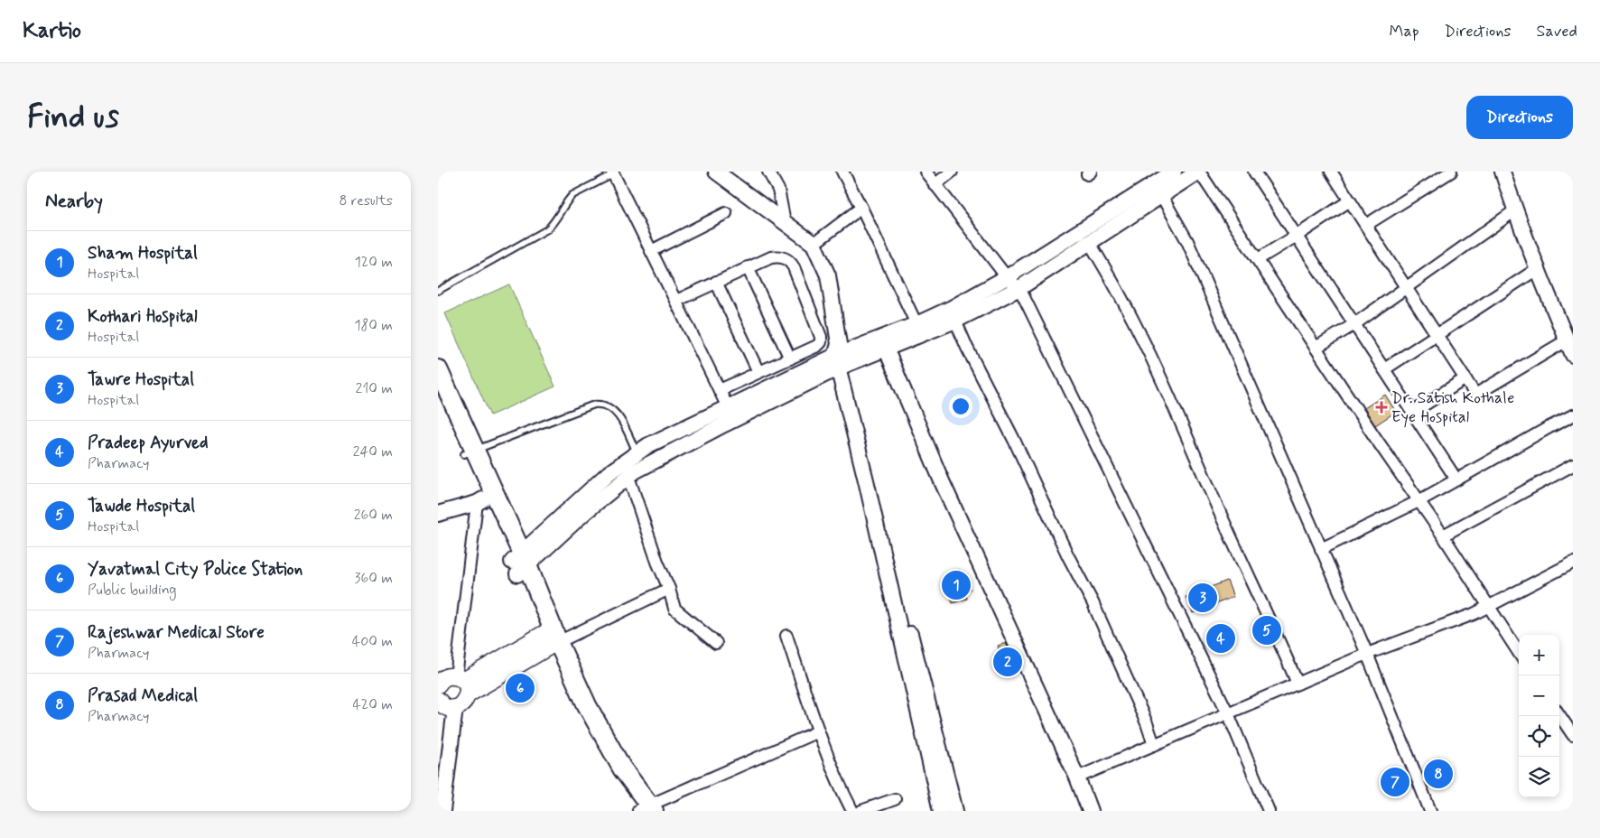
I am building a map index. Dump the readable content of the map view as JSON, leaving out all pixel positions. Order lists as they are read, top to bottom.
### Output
{
  "places": {
    "health": ["Dr. Satish Kothale Eye Hospital"]
  },
  "page": {
    "header": "Kartio",
    "nav": ["Map", "Directions", "Saved"],
    "buttons": "Directions",
    "title": "Find us",
    "heading": ["Nearby", "8 results"],
    "list": [
      {
        "mark": "1",
        "name": "Sham Hospital",
        "note": "Hospital",
        "value": "120 m"
      },
      {
        "mark": "2",
        "name": "Kothari Hospital",
        "note": "Hospital",
        "value": "180 m"
      },
      {
        "mark": "3",
        "name": "Tawre Hospital",
        "note": "Hospital",
        "value": "210 m"
      },
      {
        "mark": "4",
        "name": "Pradeep Ayurved",
        "note": "Pharmacy",
        "value": "240 m"
      },
      {
        "mark": "5",
        "name": "Tawde Hospital",
        "note": "Hospital",
        "value": "260 m"
      },
      {
        "mark": "6",
        "name": "Yavatmal City Police Station",
        "note": "Public building",
        "value": "360 m"
      },
      {
        "mark": "7",
        "name": "Rajeshwar Medical Store",
        "note": "Pharmacy",
        "value": "400 m"
      },
      {
        "mark": "8",
        "name": "Prasad Medical",
        "note": "Pharmacy",
        "value": "420 m"
      }
    ],
    "pins": [
      "1",
      "3",
      "5",
      "4",
      "2",
      "6",
      "8",
      "7"
    ],
    "map_buttons": ["+", "−"]
  }
}
